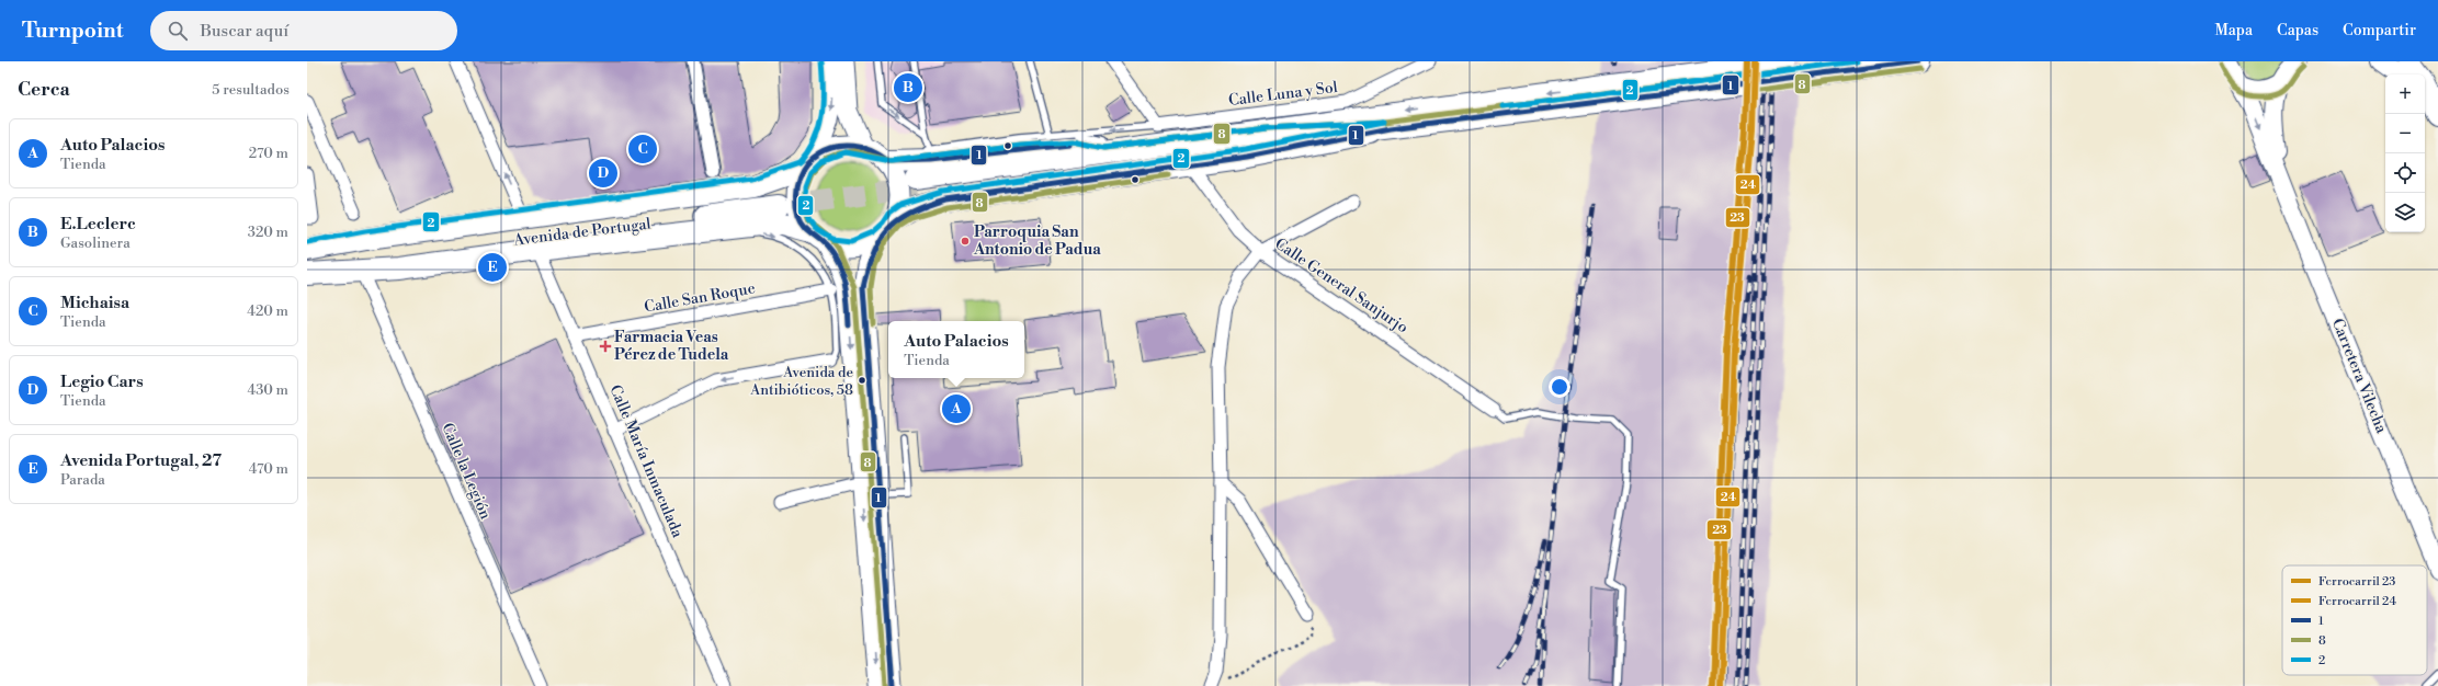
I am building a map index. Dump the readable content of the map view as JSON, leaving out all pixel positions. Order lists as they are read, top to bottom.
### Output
{
  "streets": {
    "highway": ["Avenida de Portugal"],
    "street": [
      "Calle Luna y Sol",
      "Calle General Sanjurjo",
      "Calle San Roque",
      "Carretera Vilecha",
      "Calle María Inmaculada",
      "Calle la Legión"
    ]
  },
  "crossings": [
    ["Calle San Roque", "Calle María Inmaculada"]
  ],
  "places": {
    "other": ["Parroquia San Antonio de Padua", "Avenida de Antibióticos, 58"],
    "health": ["Farmacia Veas Pérez de Tudela"]
  },
  "lines": [
    "rail line 23",
    "rail line 24",
    "transit line 1",
    "transit line 2",
    "transit line 8"
  ],
  "legend": [
    "Ferrocarril 23",
    "Ferrocarril 24",
    "1",
    "8",
    "2"
  ],
  "page": {
    "header": "Turnpoint",
    "search": "Buscar aquí",
    "nav": ["Mapa", "Capas", "Compartir"],
    "heading": ["Cerca", "5 resultados"],
    "pins": [
      "B",
      "C",
      "D",
      "E",
      "A"
    ],
    "map_buttons": ["+", "−"],
    "list": [
      {
        "mark": "A",
        "name": "Auto Palacios",
        "note": "Tienda",
        "value": "270 m"
      },
      {
        "mark": "B",
        "name": "E.Leclerc",
        "note": "Gasolinera",
        "value": "320 m"
      },
      {
        "mark": "C",
        "name": "Michaisa",
        "note": "Tienda",
        "value": "420 m"
      },
      {
        "mark": "D",
        "name": "Legio Cars",
        "note": "Tienda",
        "value": "430 m"
      },
      {
        "mark": "E",
        "name": "Avenida Portugal, 27",
        "note": "Parada",
        "value": "470 m"
      }
    ],
    "popup": ["Auto Palacios", "Tienda"]
  }
}
